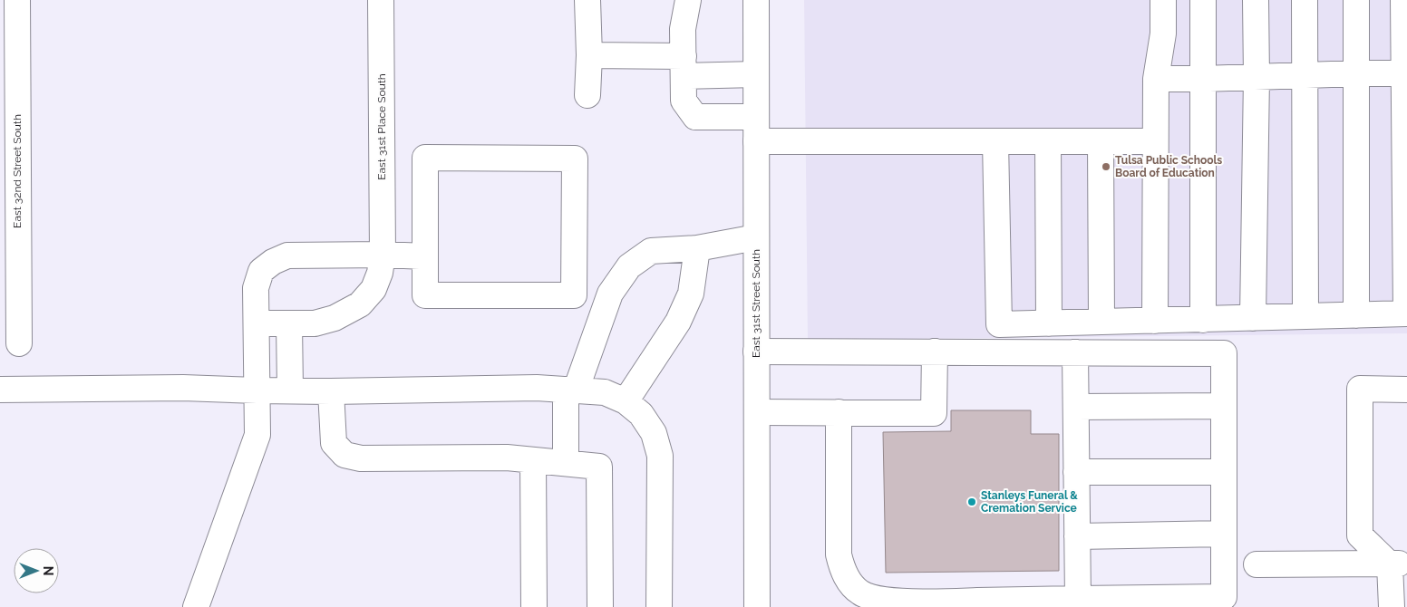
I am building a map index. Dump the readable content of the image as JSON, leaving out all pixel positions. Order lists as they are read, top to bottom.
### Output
{
  "streets": {
    "street": ["East 31st Place South", "East 32nd Street South", "East 31st Street South"]
  },
  "places": ["Tulsa Public Schools Board of Education", "Stanleys Funeral & Cremation Service"],
  "north": "right"
}
